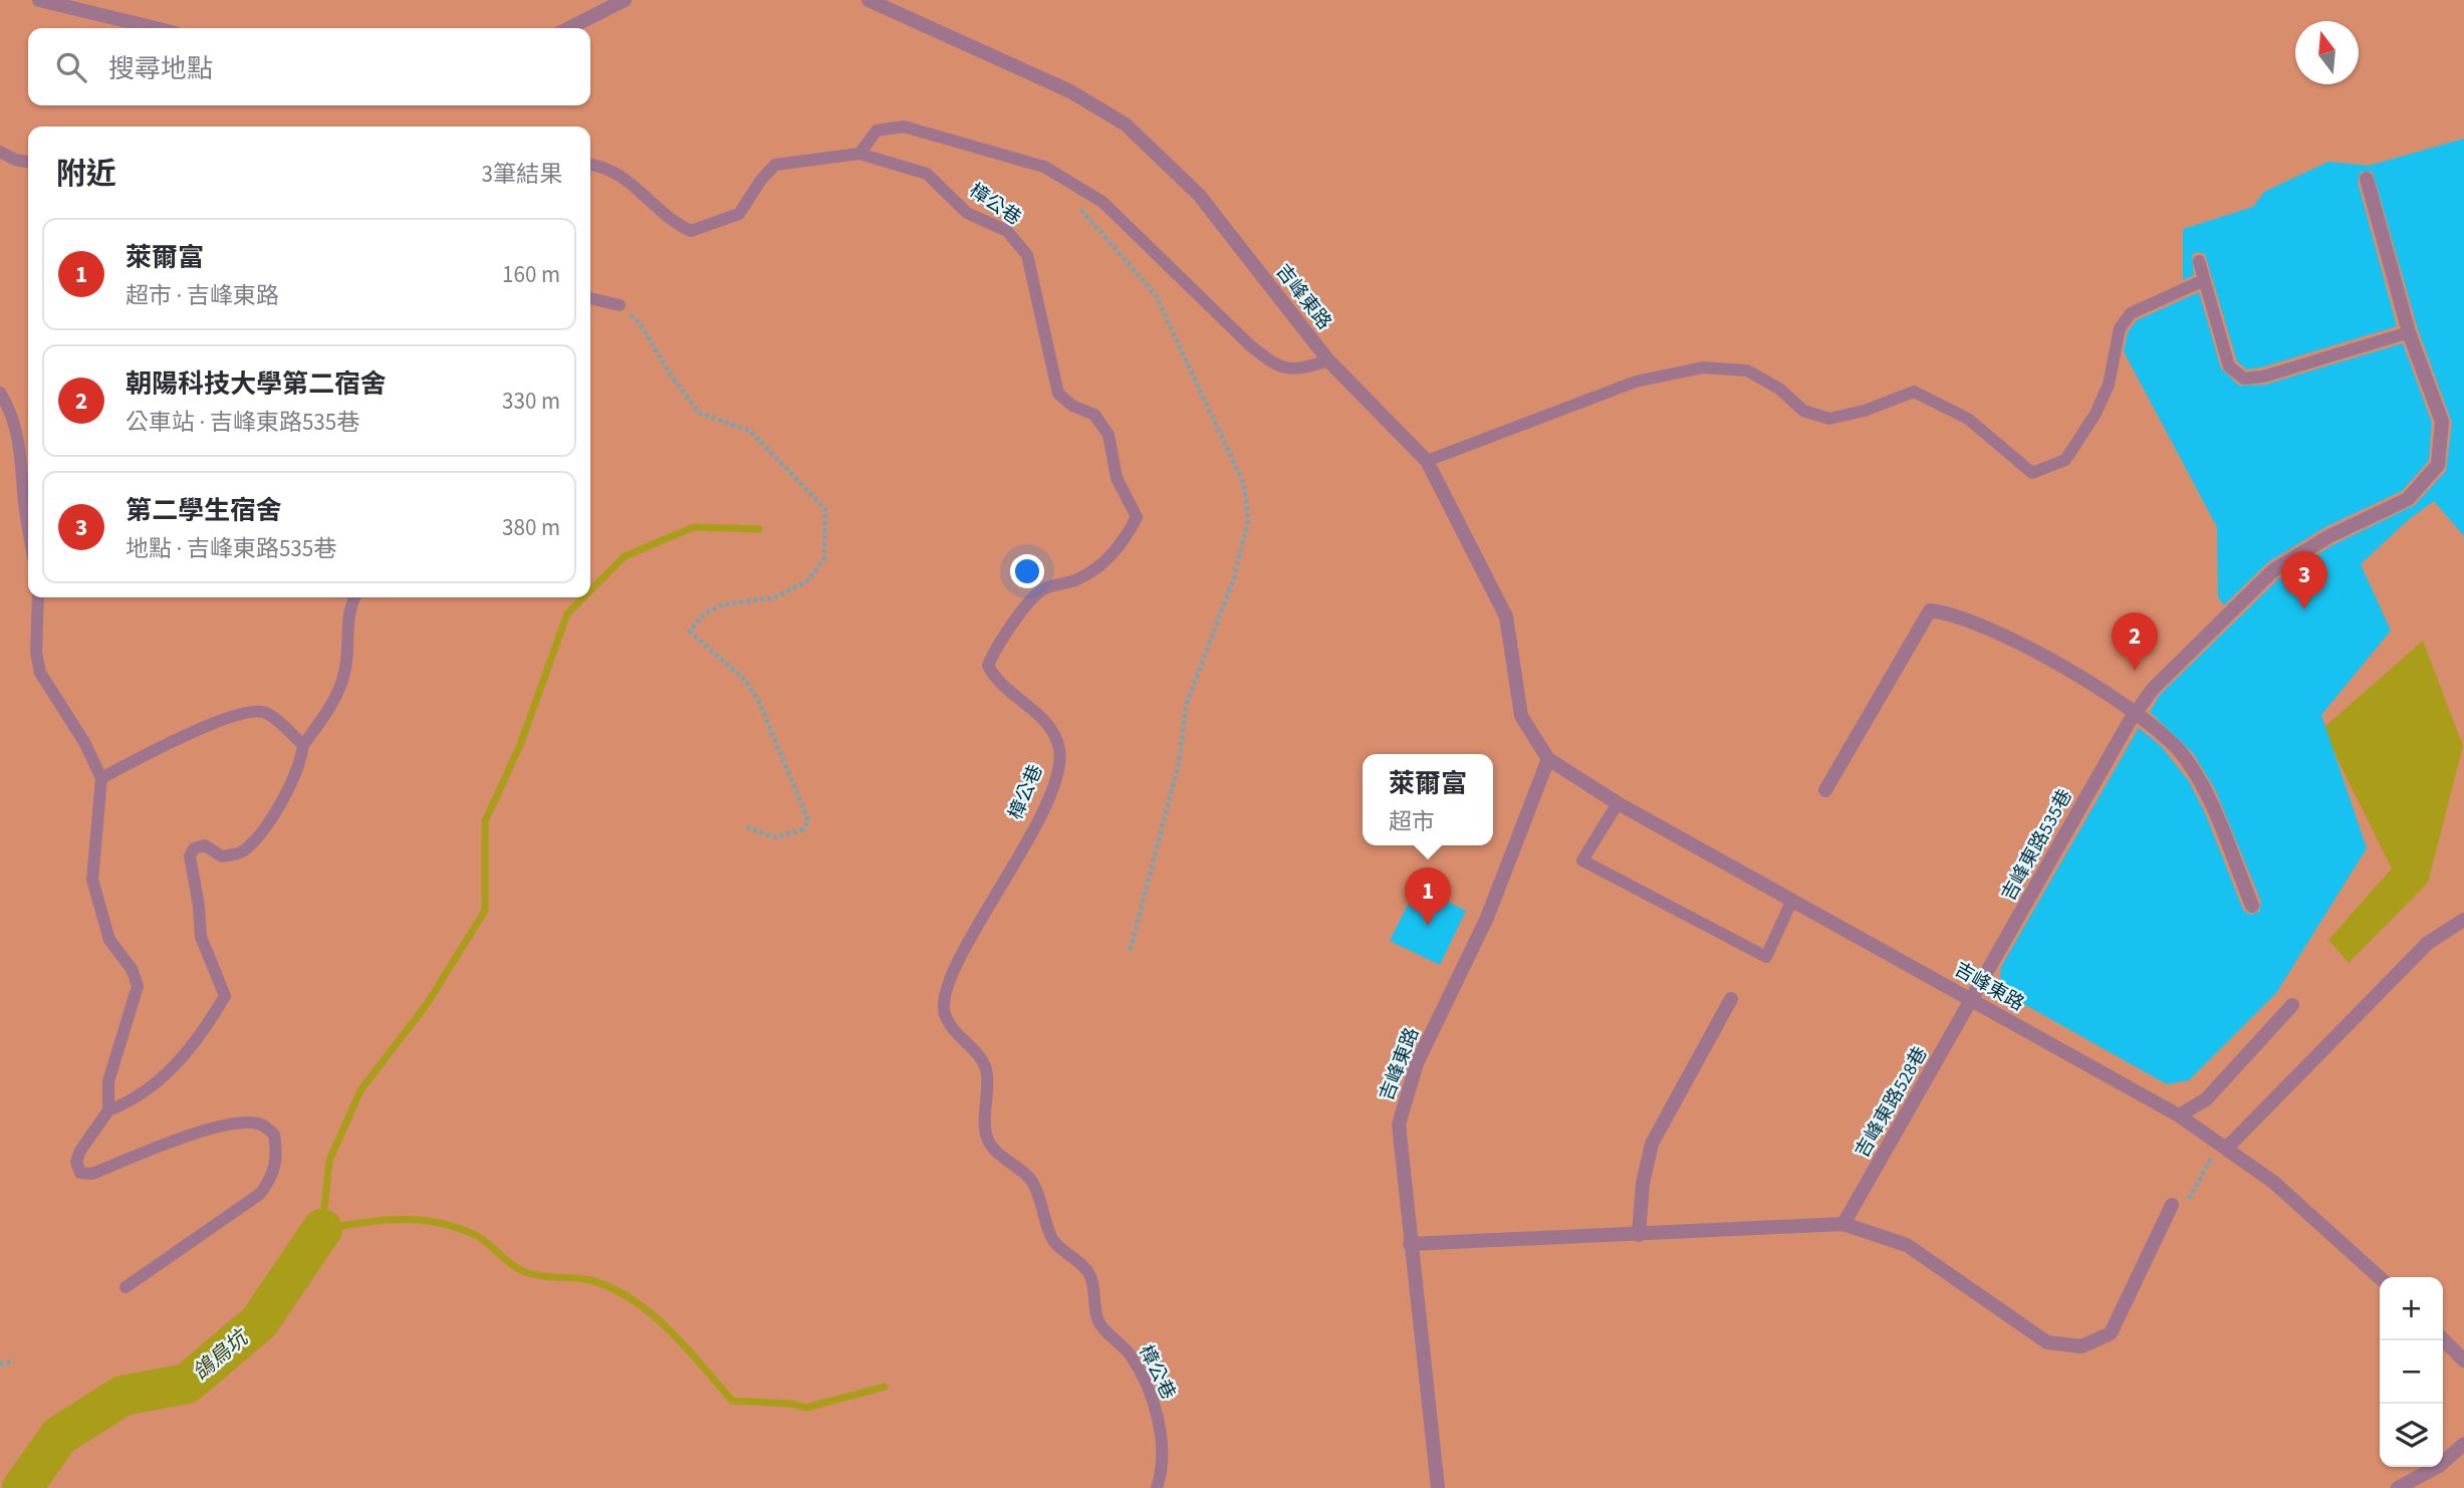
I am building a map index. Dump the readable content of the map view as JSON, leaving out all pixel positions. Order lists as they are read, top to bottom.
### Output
{
  "streets": {
    "street": ["吉峰東路", "吉峰東路535巷", "吉峰東路528巷"],
    "lane": ["樟公巷"]
  },
  "crossings": [
    ["吉峰東路", "吉峰東路535巷"],
    ["吉峰東路", "吉峰東路528巷"],
    ["吉峰東路535巷", "吉峰東路528巷"]
  ],
  "water": ["鴿鳥坑"],
  "north": "top",
  "page": {
    "search": "搜尋地點",
    "heading": ["附近", "3筆結果"],
    "list": [
      {
        "mark": "1",
        "name": "萊爾富",
        "note": "超市 · 吉峰東路",
        "value": "160 m"
      },
      {
        "mark": "2",
        "name": "朝陽科技大學第二宿舍",
        "note": "公車站 · 吉峰東路535巷",
        "value": "330 m"
      },
      {
        "mark": "3",
        "name": "第二學生宿舍",
        "note": "地點 · 吉峰東路535巷",
        "value": "380 m"
      }
    ],
    "pins": ["3", "2", "1"],
    "popup": ["萊爾富", "超市"],
    "map_buttons": ["+", "−"]
  }
}
